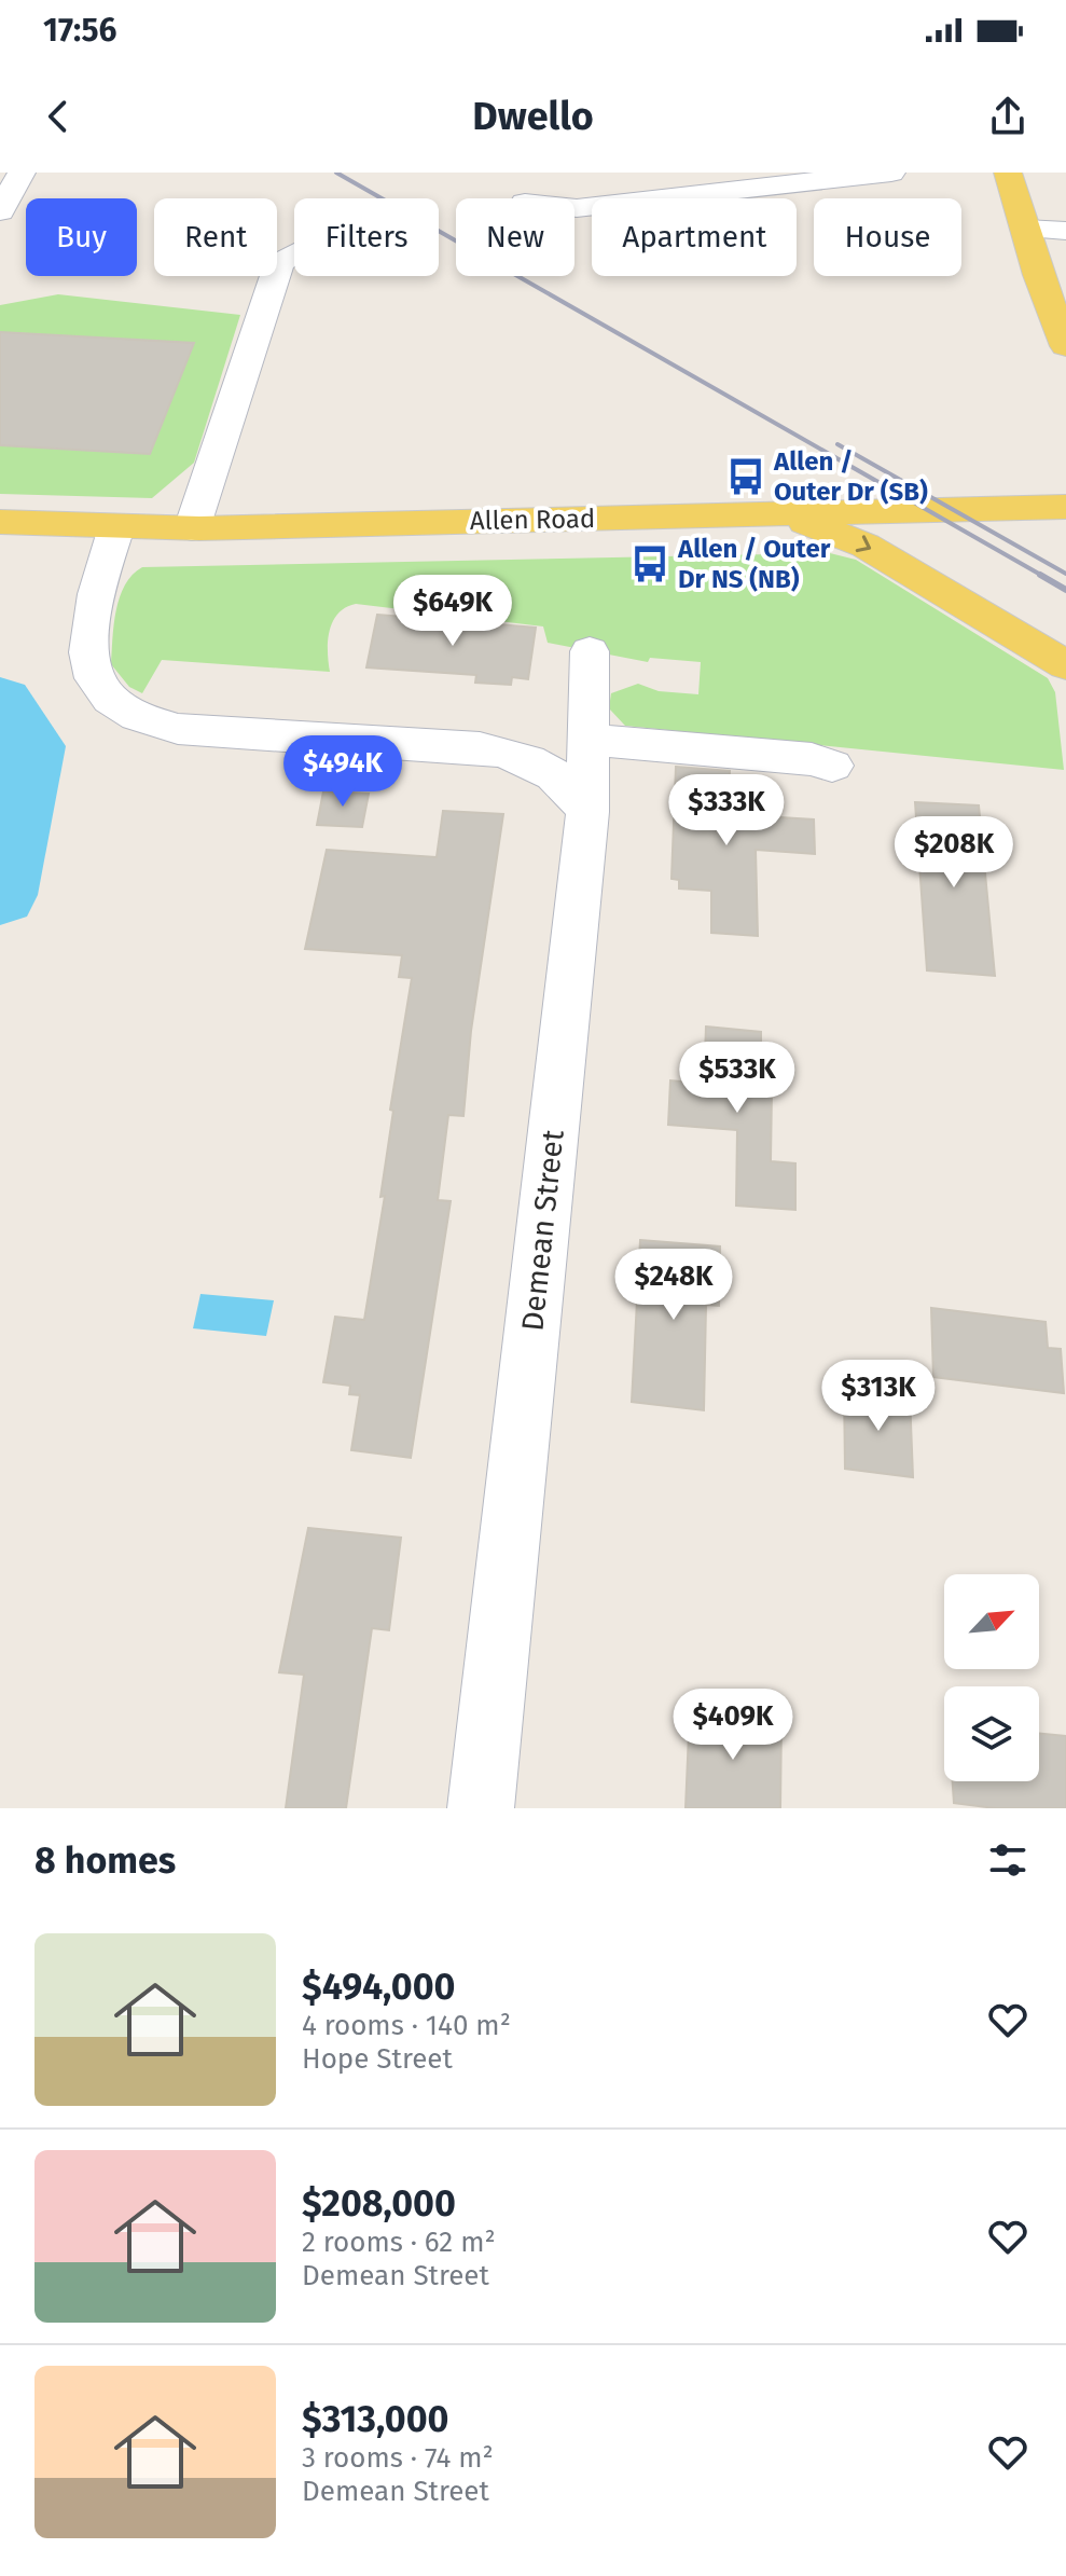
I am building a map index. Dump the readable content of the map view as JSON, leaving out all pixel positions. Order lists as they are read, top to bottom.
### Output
{
  "streets": {
    "main road": ["Allen Road"],
    "street": ["Demean Street"]
  },
  "places": {
    "bus stop": ["Allen / Outer Dr (SB)", "Allen / Outer Dr NS (NB)"]
  },
  "north": "top right",
  "page": {
    "status": "17:56",
    "header": "Dwello",
    "chip": [
      "Buy",
      "Rent",
      "Filters",
      "New",
      "Apartment",
      "House"
    ],
    "price": [
      "$649K",
      "$494K",
      "$333K",
      "$208K",
      "$533K",
      "$248K",
      "$313K",
      "$409K"
    ],
    "heading": "8 homes",
    "list": [
      {
        "name": "$494,000",
        "note": "4 rooms · 140 m² · Hope Street"
      },
      {
        "name": "$208,000",
        "note": "2 rooms · 62 m² · Demean Street"
      },
      {
        "name": "$313,000",
        "note": "3 rooms · 74 m² · Demean Street"
      }
    ]
  }
}
